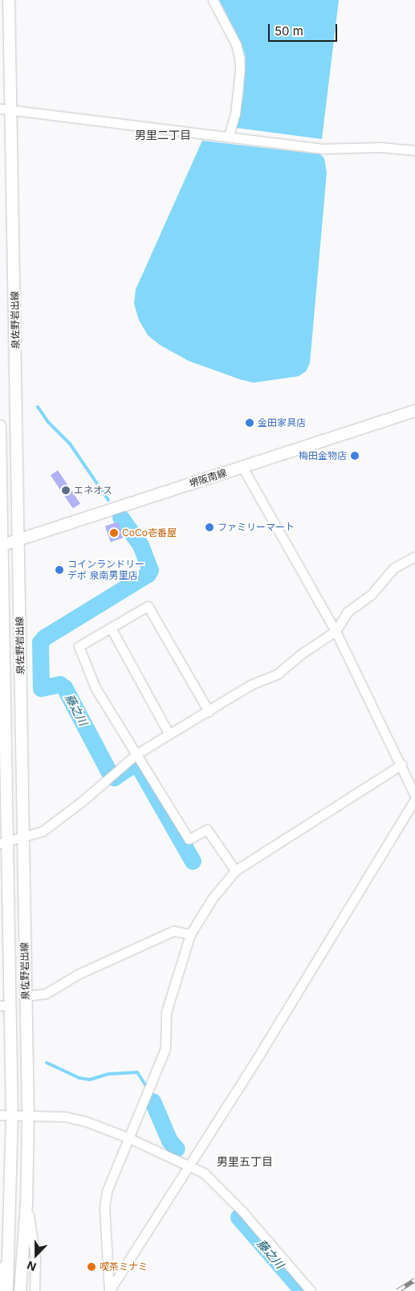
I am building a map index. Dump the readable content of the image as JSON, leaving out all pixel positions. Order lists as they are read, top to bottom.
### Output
{
  "streets": {
    "main road": ["泉佐野岩出線", "堺阪南線"]
  },
  "crossings": [
    ["泉佐野岩出線", "堺阪南線"]
  ],
  "districts": ["男里二丁目", "男里五丁目"],
  "water": ["藤之川"],
  "places": [
    "金田家具店",
    "梅田金物店",
    "エネオス",
    "ファミリーマート",
    "CoCo壱番屋",
    "コインランドリー デポ 泉南男里店",
    "喫茶ミナミ"
  ],
  "scale_bar": "50 m",
  "north": "bottom"
}
